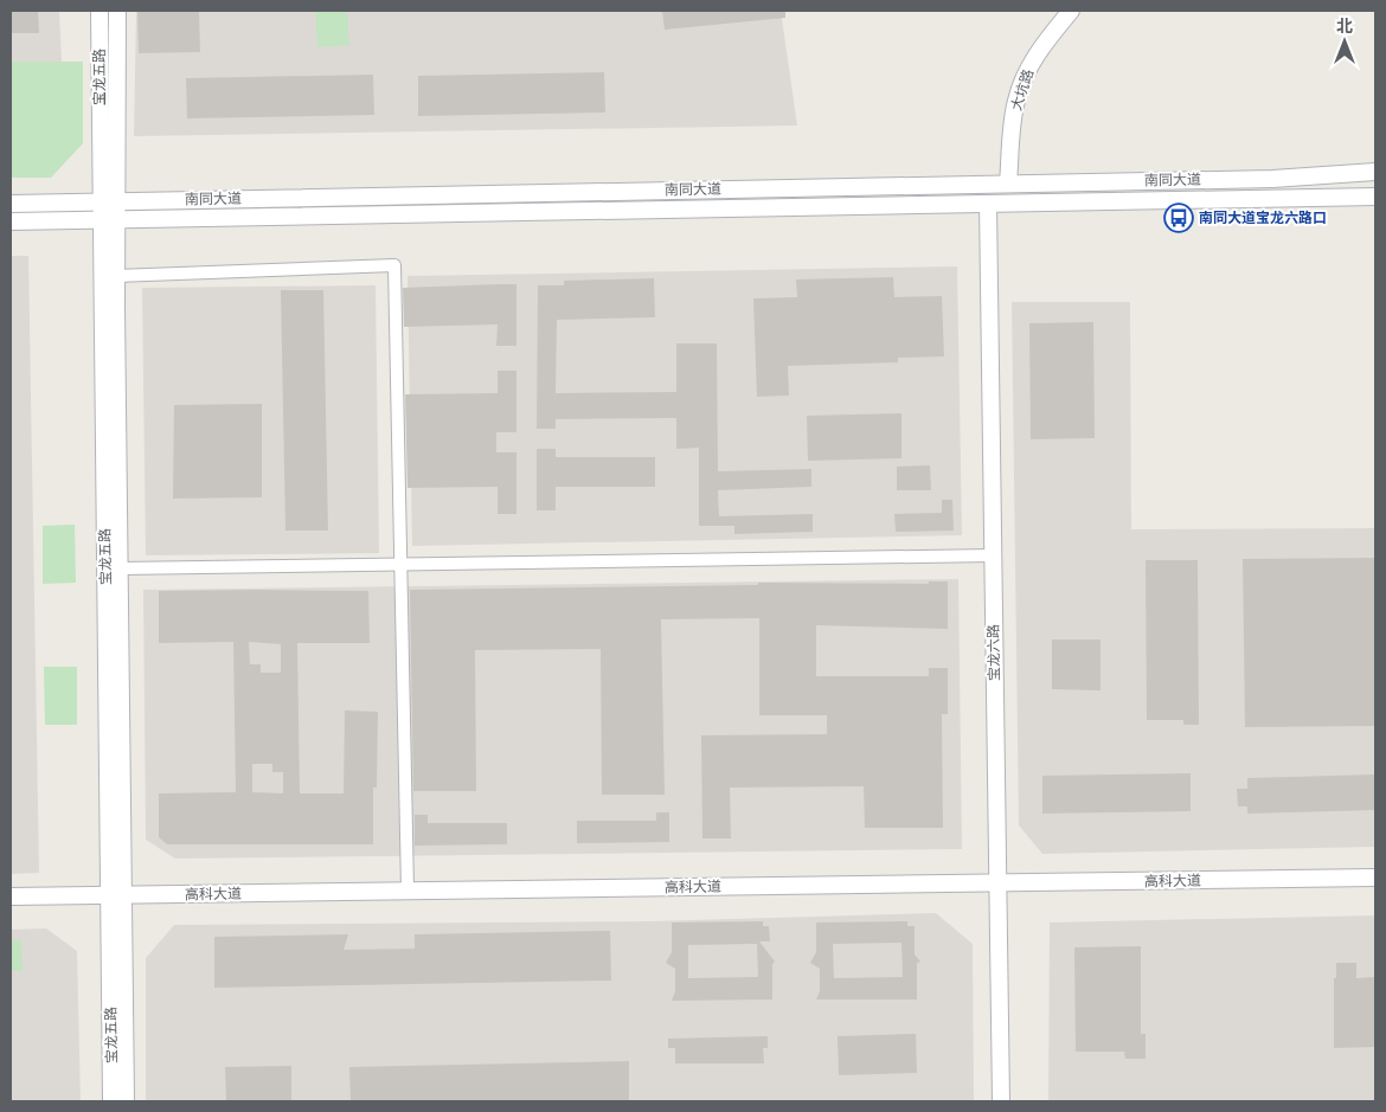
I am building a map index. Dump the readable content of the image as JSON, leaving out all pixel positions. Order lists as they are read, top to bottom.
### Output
{
  "streets": {
    "street": [
      "宝龙五路",
      "大坑路",
      "南同大道",
      "宝龙六路",
      "高科大道"
    ]
  },
  "crossings": [
    ["宝龙五路", "南同大道"],
    ["宝龙五路", "高科大道"],
    ["大坑路", "南同大道"],
    ["南同大道", "宝龙六路"],
    ["宝龙六路", "高科大道"]
  ],
  "places": {
    "bus stop": ["南同大道宝龙六路口"]
  },
  "north": "top"
}
